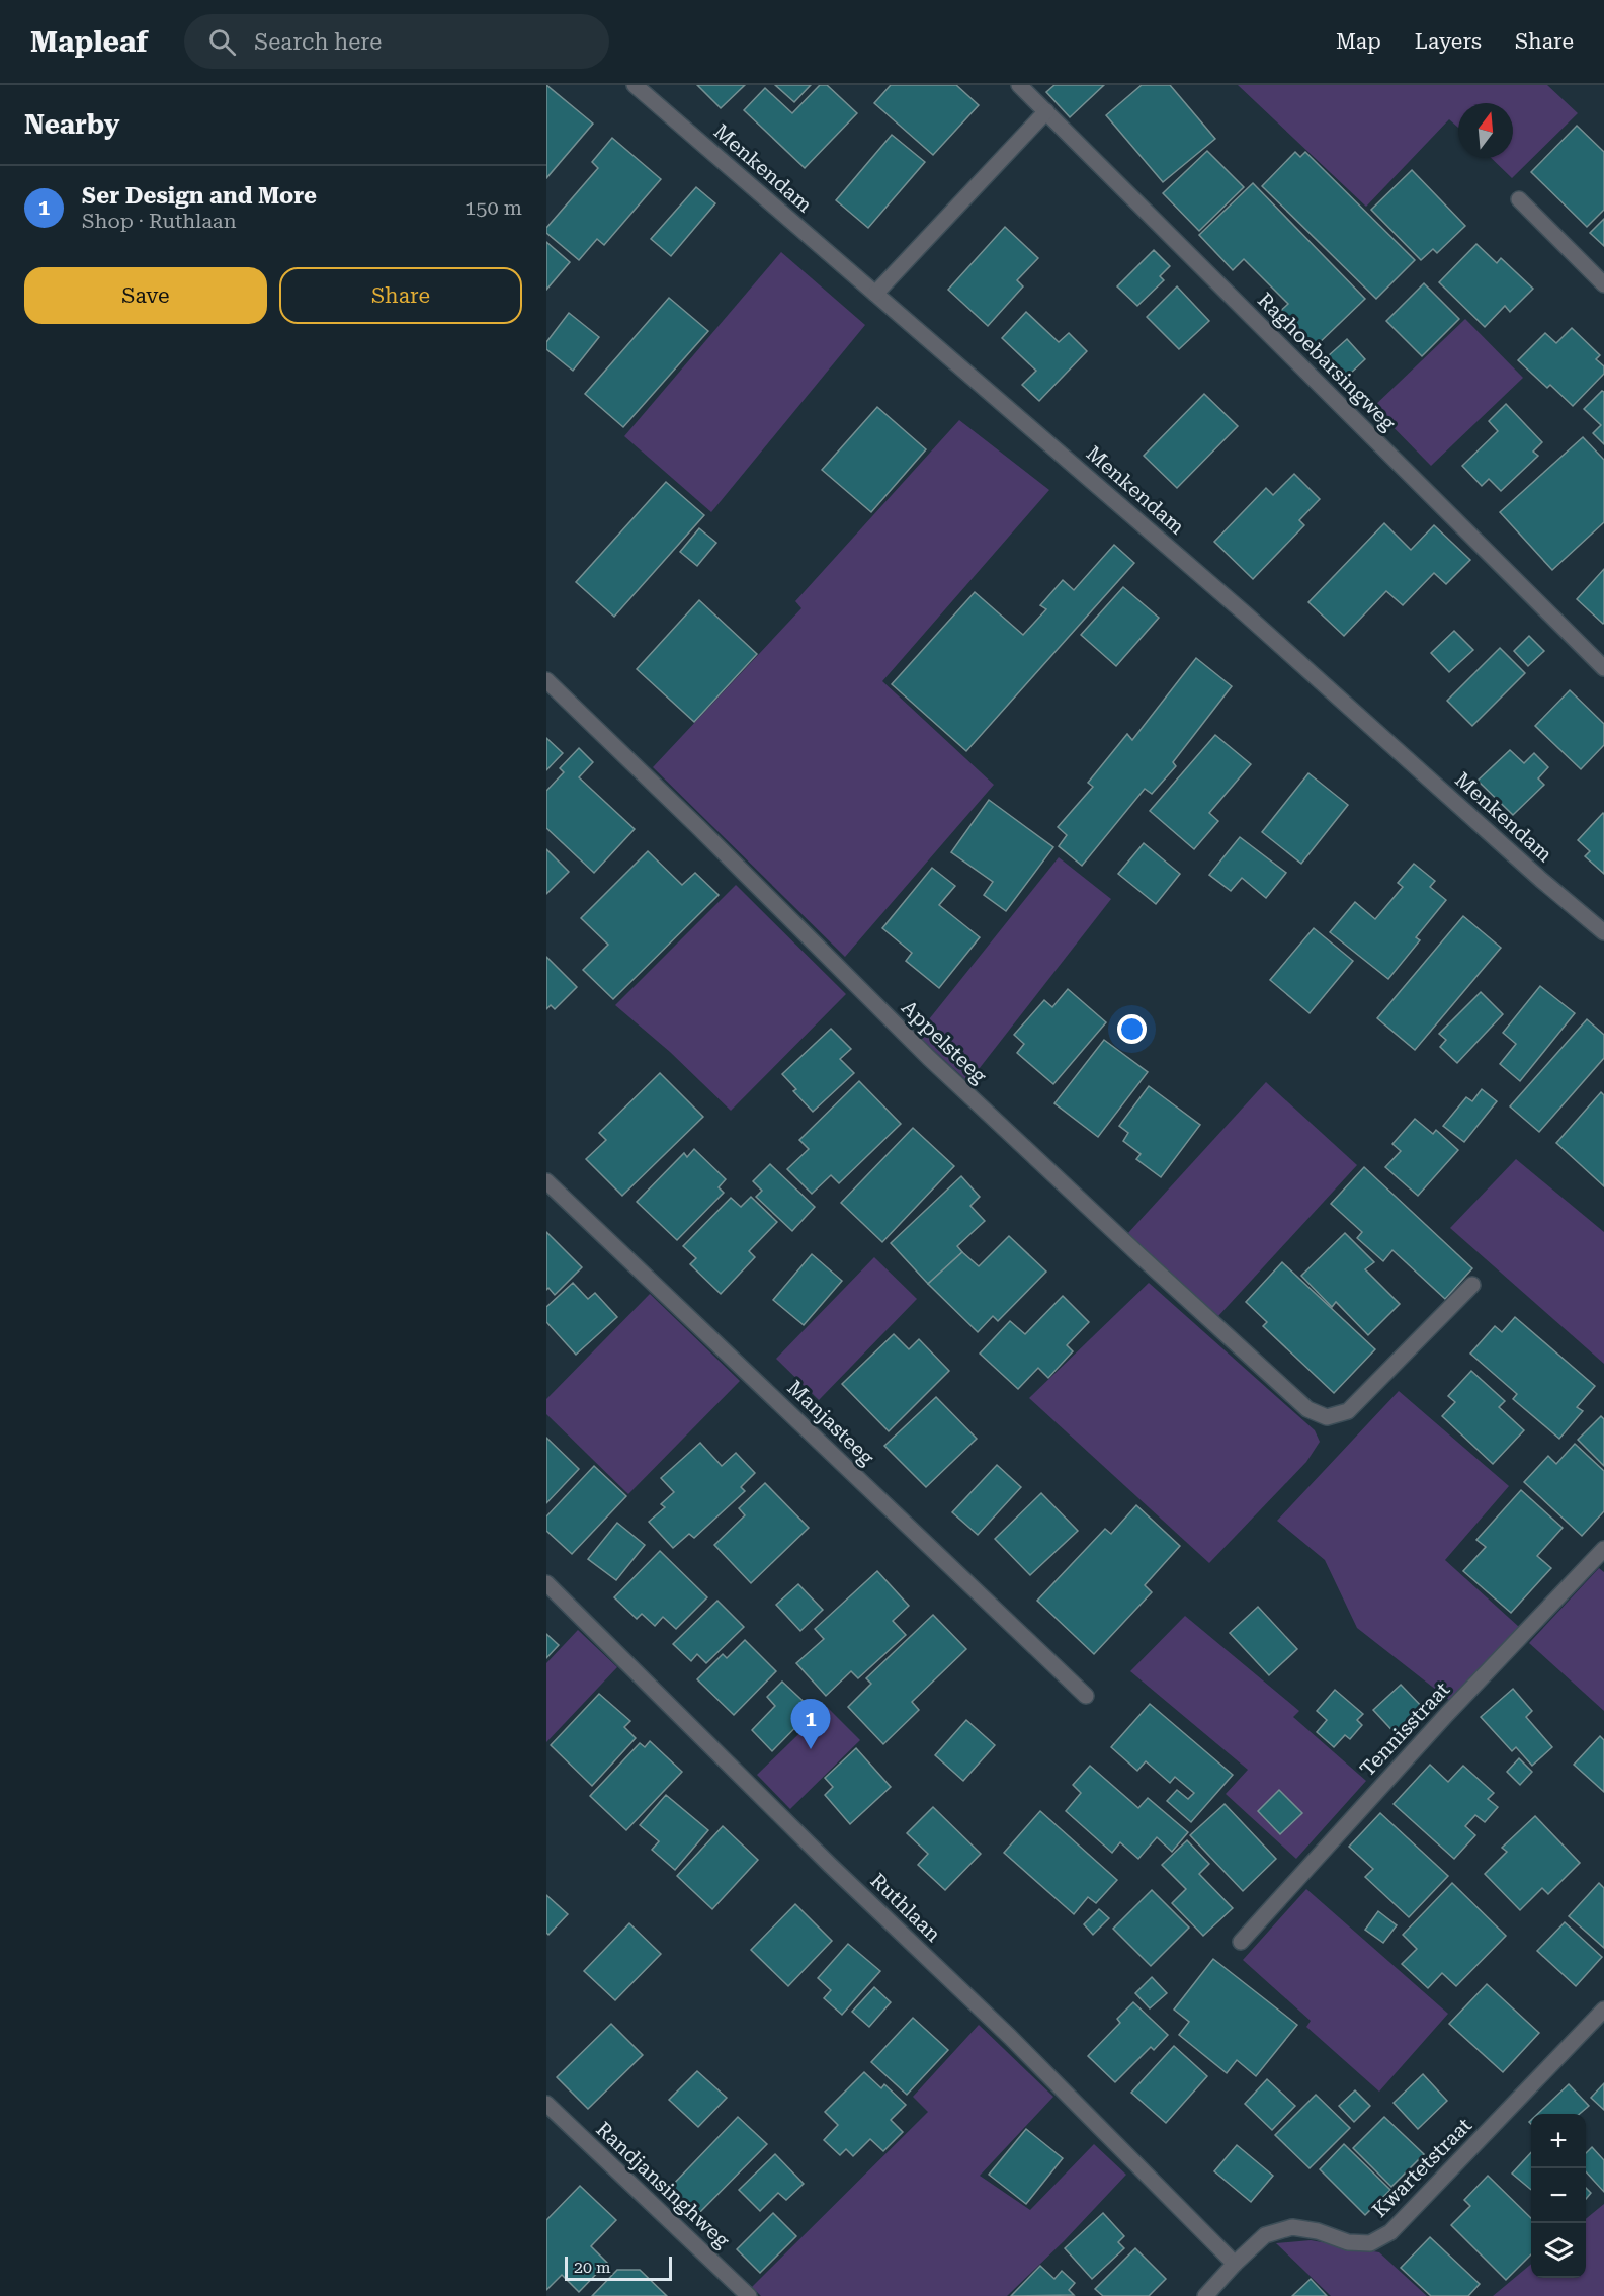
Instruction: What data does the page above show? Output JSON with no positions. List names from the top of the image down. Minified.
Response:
{"streets":{"street":["Menkendam","Raghoebarsingweg","Appelsteeg","Manjasteeg","Tennisstraat","Ruthlaan","Kwartetstraat","Randjansinghweg"]},"crossings":[["Ruthlaan","Kwartetstraat"]],"scale_bar":"20 m","north":"top","page":{"header":"Mapleaf","search":"Search here","nav":["Map","Layers","Share"],"heading":"Nearby","list":[{"mark":"1","name":"Ser Design and More","note":"Shop · Ruthlaan","value":"150 m"}],"buttons":["Save","Share"],"pins":"1","map_buttons":["+","−"],"scale":"20 m"}}
